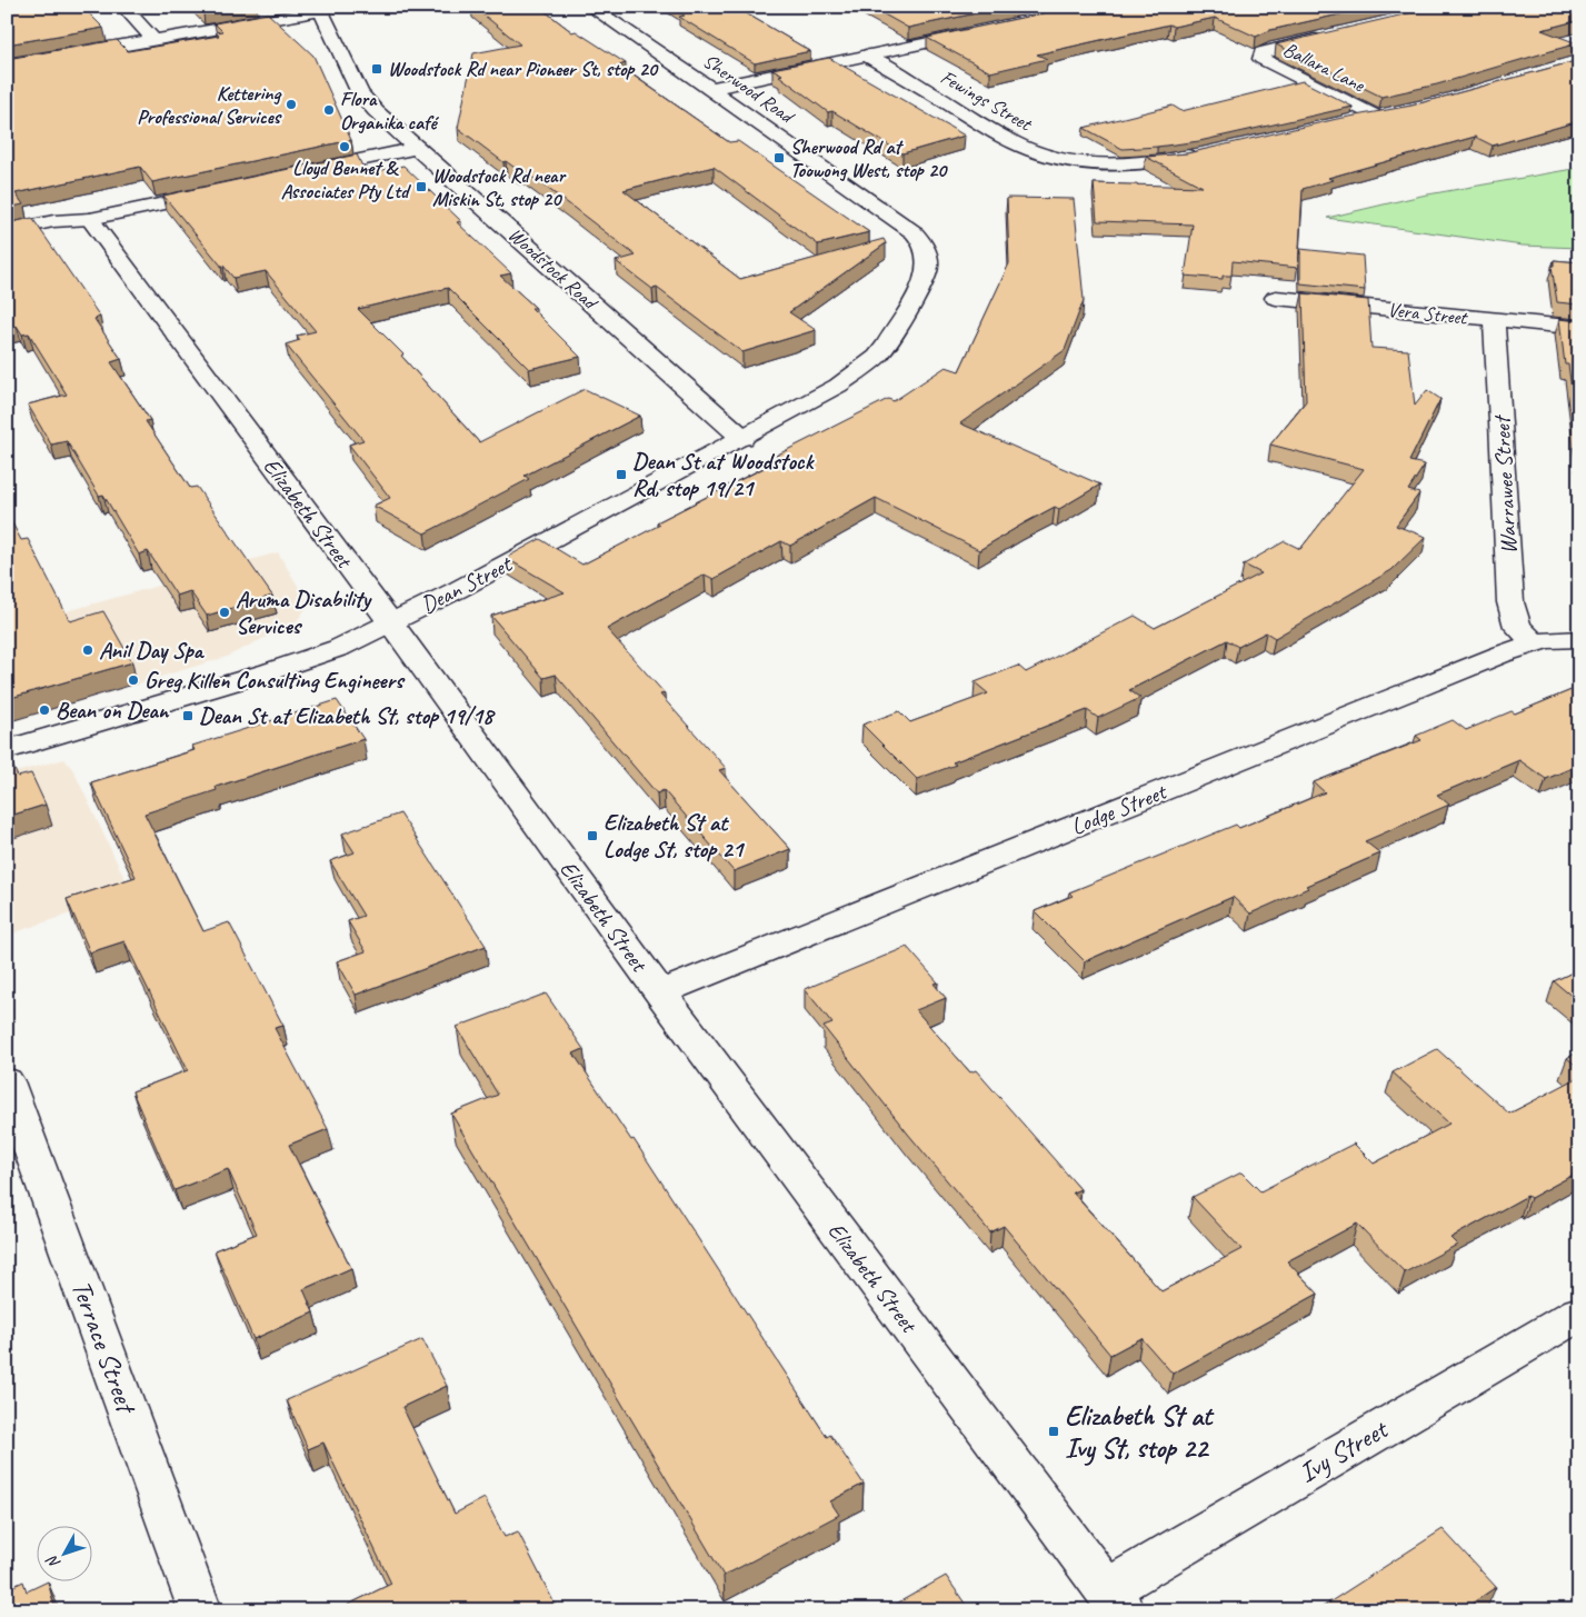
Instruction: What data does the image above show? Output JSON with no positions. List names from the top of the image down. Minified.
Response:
{"streets":{"street":["Ballara Lane","Sherwood Road","Fewings Street","Woodstock Road","Vera Street","Warrawee Street","Elizabeth Street","Dean Street","Lodge Street","Terrace Street","Ivy Street"]},"crossings":[["Sherwood Road","Dean Street"],["Woodstock Road","Dean Street"],["Vera Street","Warrawee Street"],["Warrawee Street","Lodge Street"],["Elizabeth Street","Dean Street"],["Elizabeth Street","Lodge Street"],["Elizabeth Street","Ivy Street"]],"places":{"transit":["Woodstock Rd near Pioneer St, stop 20","Sherwood Rd at Toowong West, stop 20","Woodstock Rd near Miskin St, stop 20","Dean St at Woodstock Rd, stop 19/21","Dean St at Elizabeth St, stop 19/18","Elizabeth St at Lodge St, stop 21","Elizabeth St at Ivy St, stop 22"],"other":["Kettering Professional Services","Flora Organika café","Lloyd Bennet & Associates Pty Ltd","Aruma Disability Services","Anil Day Spa","Greg Killen Consulting Engineers","Bean on Dean"]},"north":"bottom left"}
